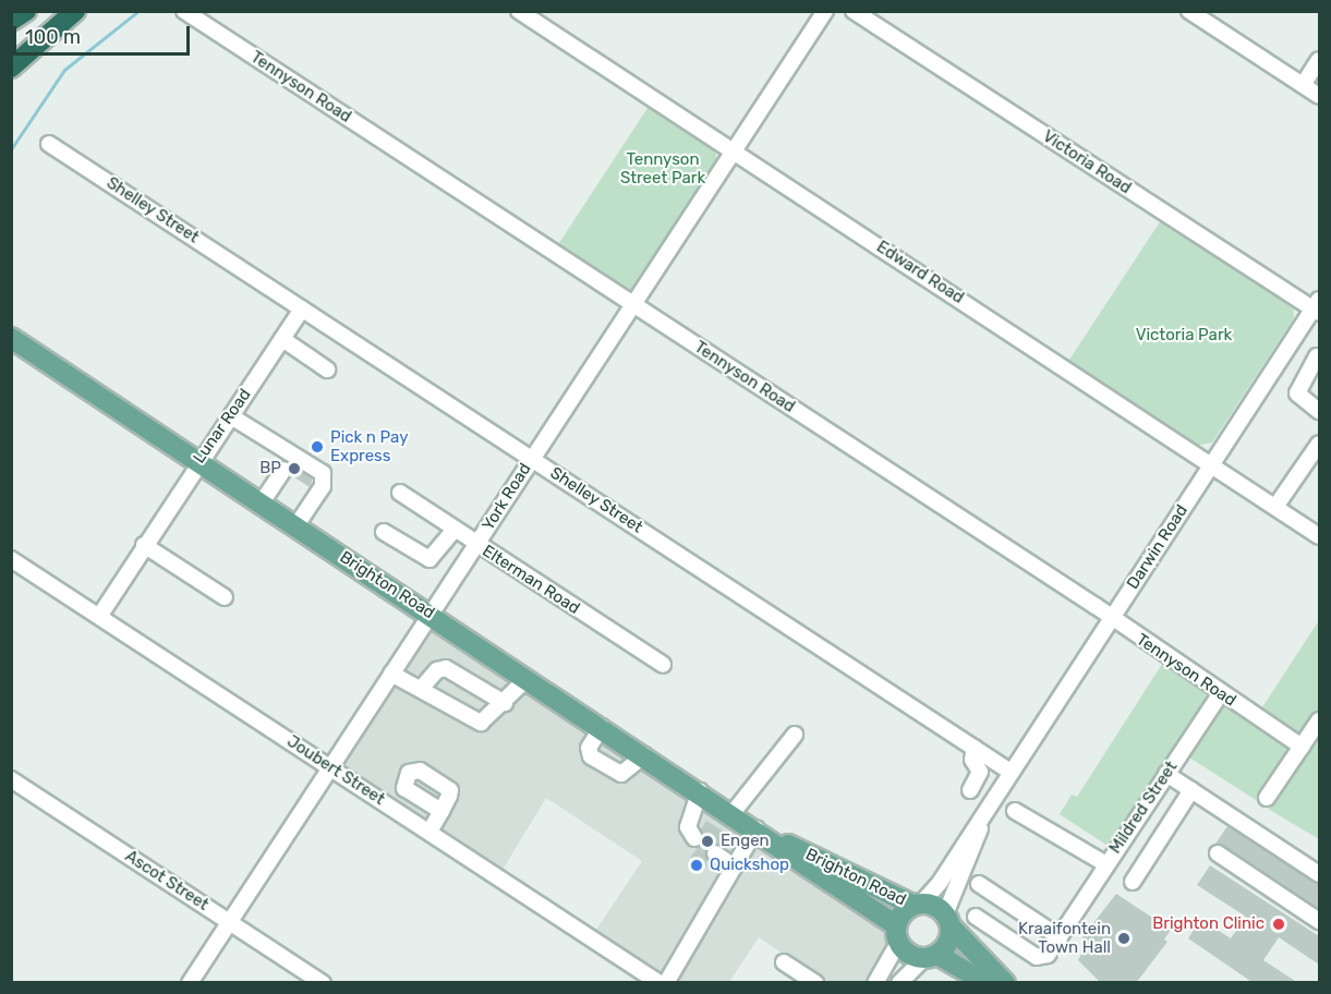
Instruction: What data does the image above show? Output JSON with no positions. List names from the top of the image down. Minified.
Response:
{"streets":{"main road":["Brighton Road"],"street":["Tennyson Road","Victoria Road","Shelley Street","Edward Road","Lunar Road","York Road","Darwin Road","Elterman Road","Joubert Street","Mildred Street","Ascot Street"]},"crossings":[["Tennyson Road","York Road"],["Tennyson Road","Darwin Road"],["Tennyson Road","Mildred Street"],["Victoria Road","Darwin Road"],["Shelley Street","Lunar Road"],["Shelley Street","York Road"],["Shelley Street","Darwin Road"],["Edward Road","York Road"],["Edward Road","Darwin Road"],["Lunar Road","Brighton Road"],["Lunar Road","Joubert Street"],["York Road","Elterman Road"],["York Road","Brighton Road"],["York Road","Joubert Street"],["York Road","Ascot Street"],["Darwin Road","Brighton Road"]],"parks":["Tennyson Street Park","Victoria Park"],"places":["Pick n Pay Express","BP","Engen","Quickshop","Brighton Clinic","Kraaifontein Town Hall"],"scale_bar":"100 m"}
